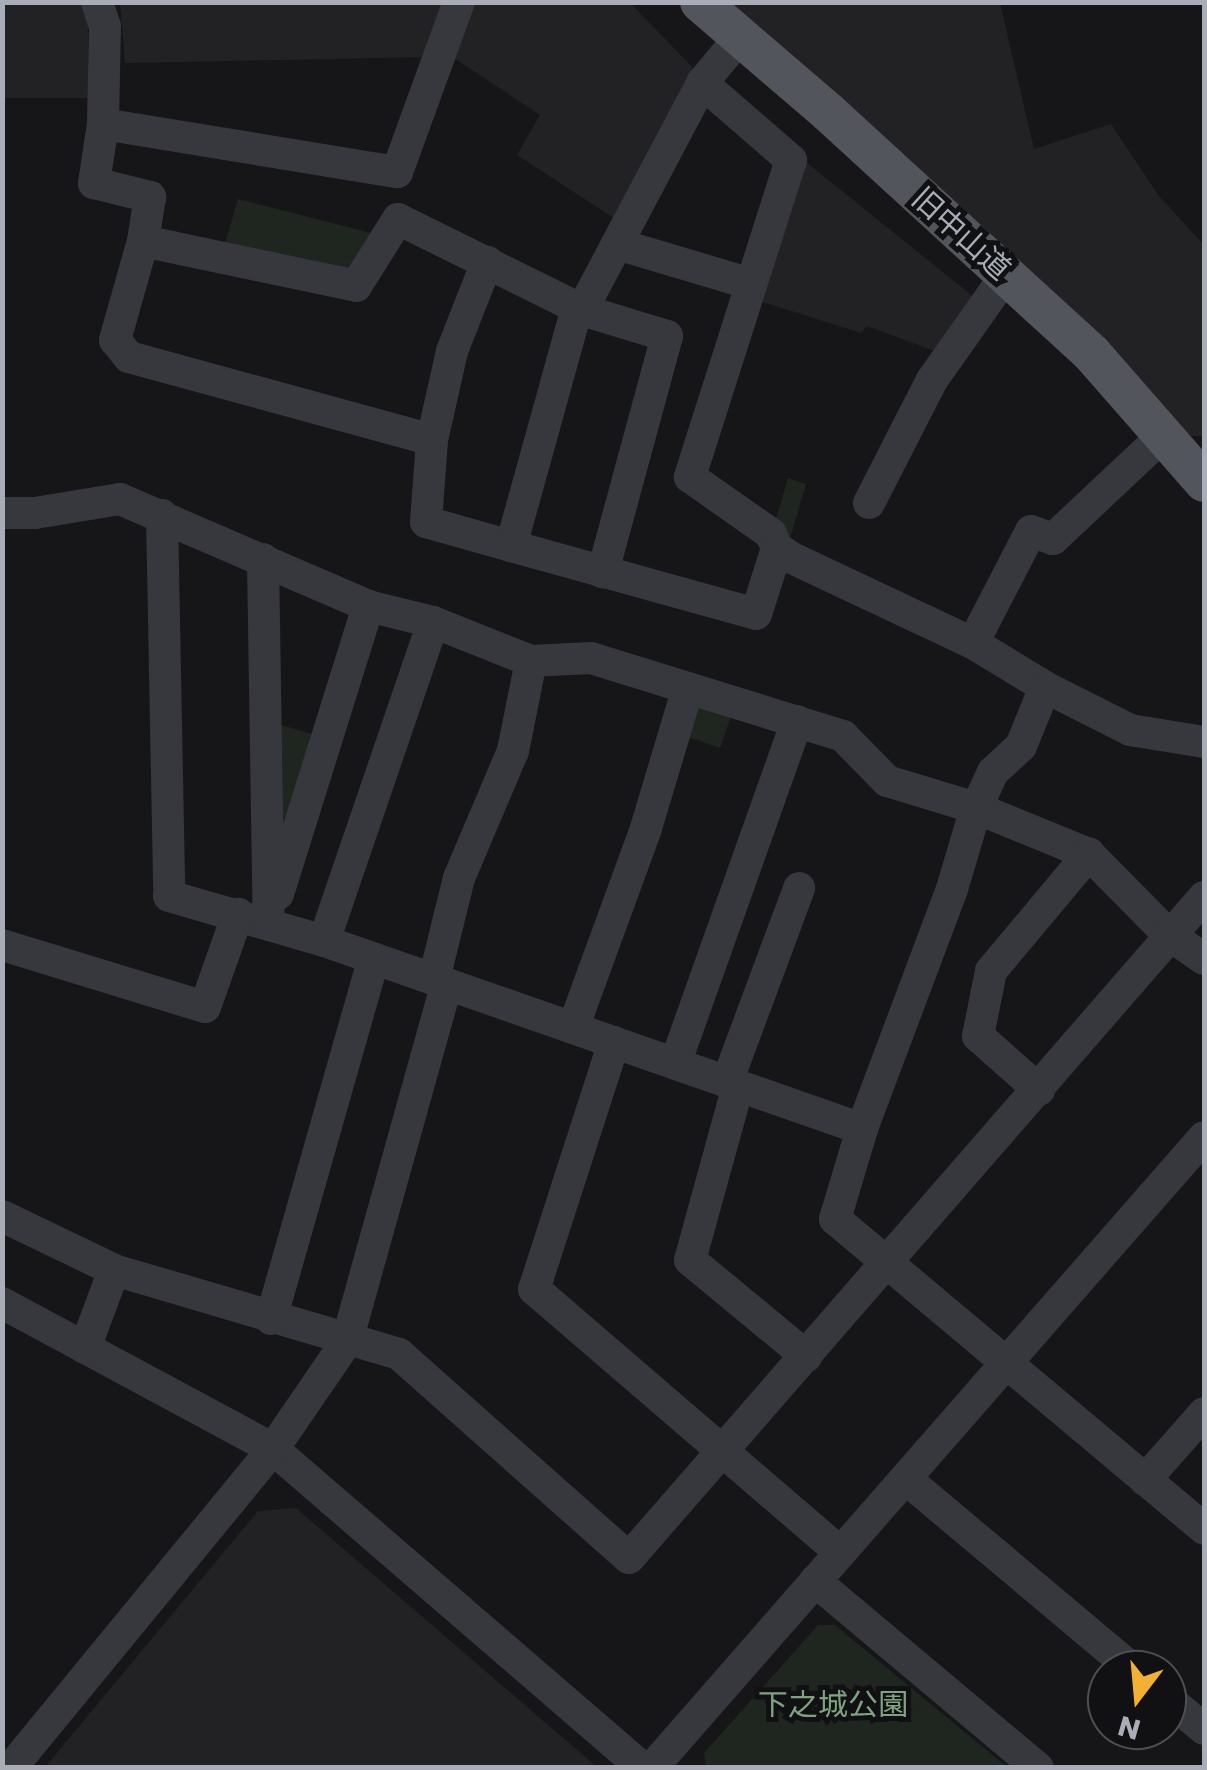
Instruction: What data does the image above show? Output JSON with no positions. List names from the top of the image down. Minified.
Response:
{"streets":{"main road":["旧中山道"]},"parks":["下之城公園"],"north":"bottom"}
